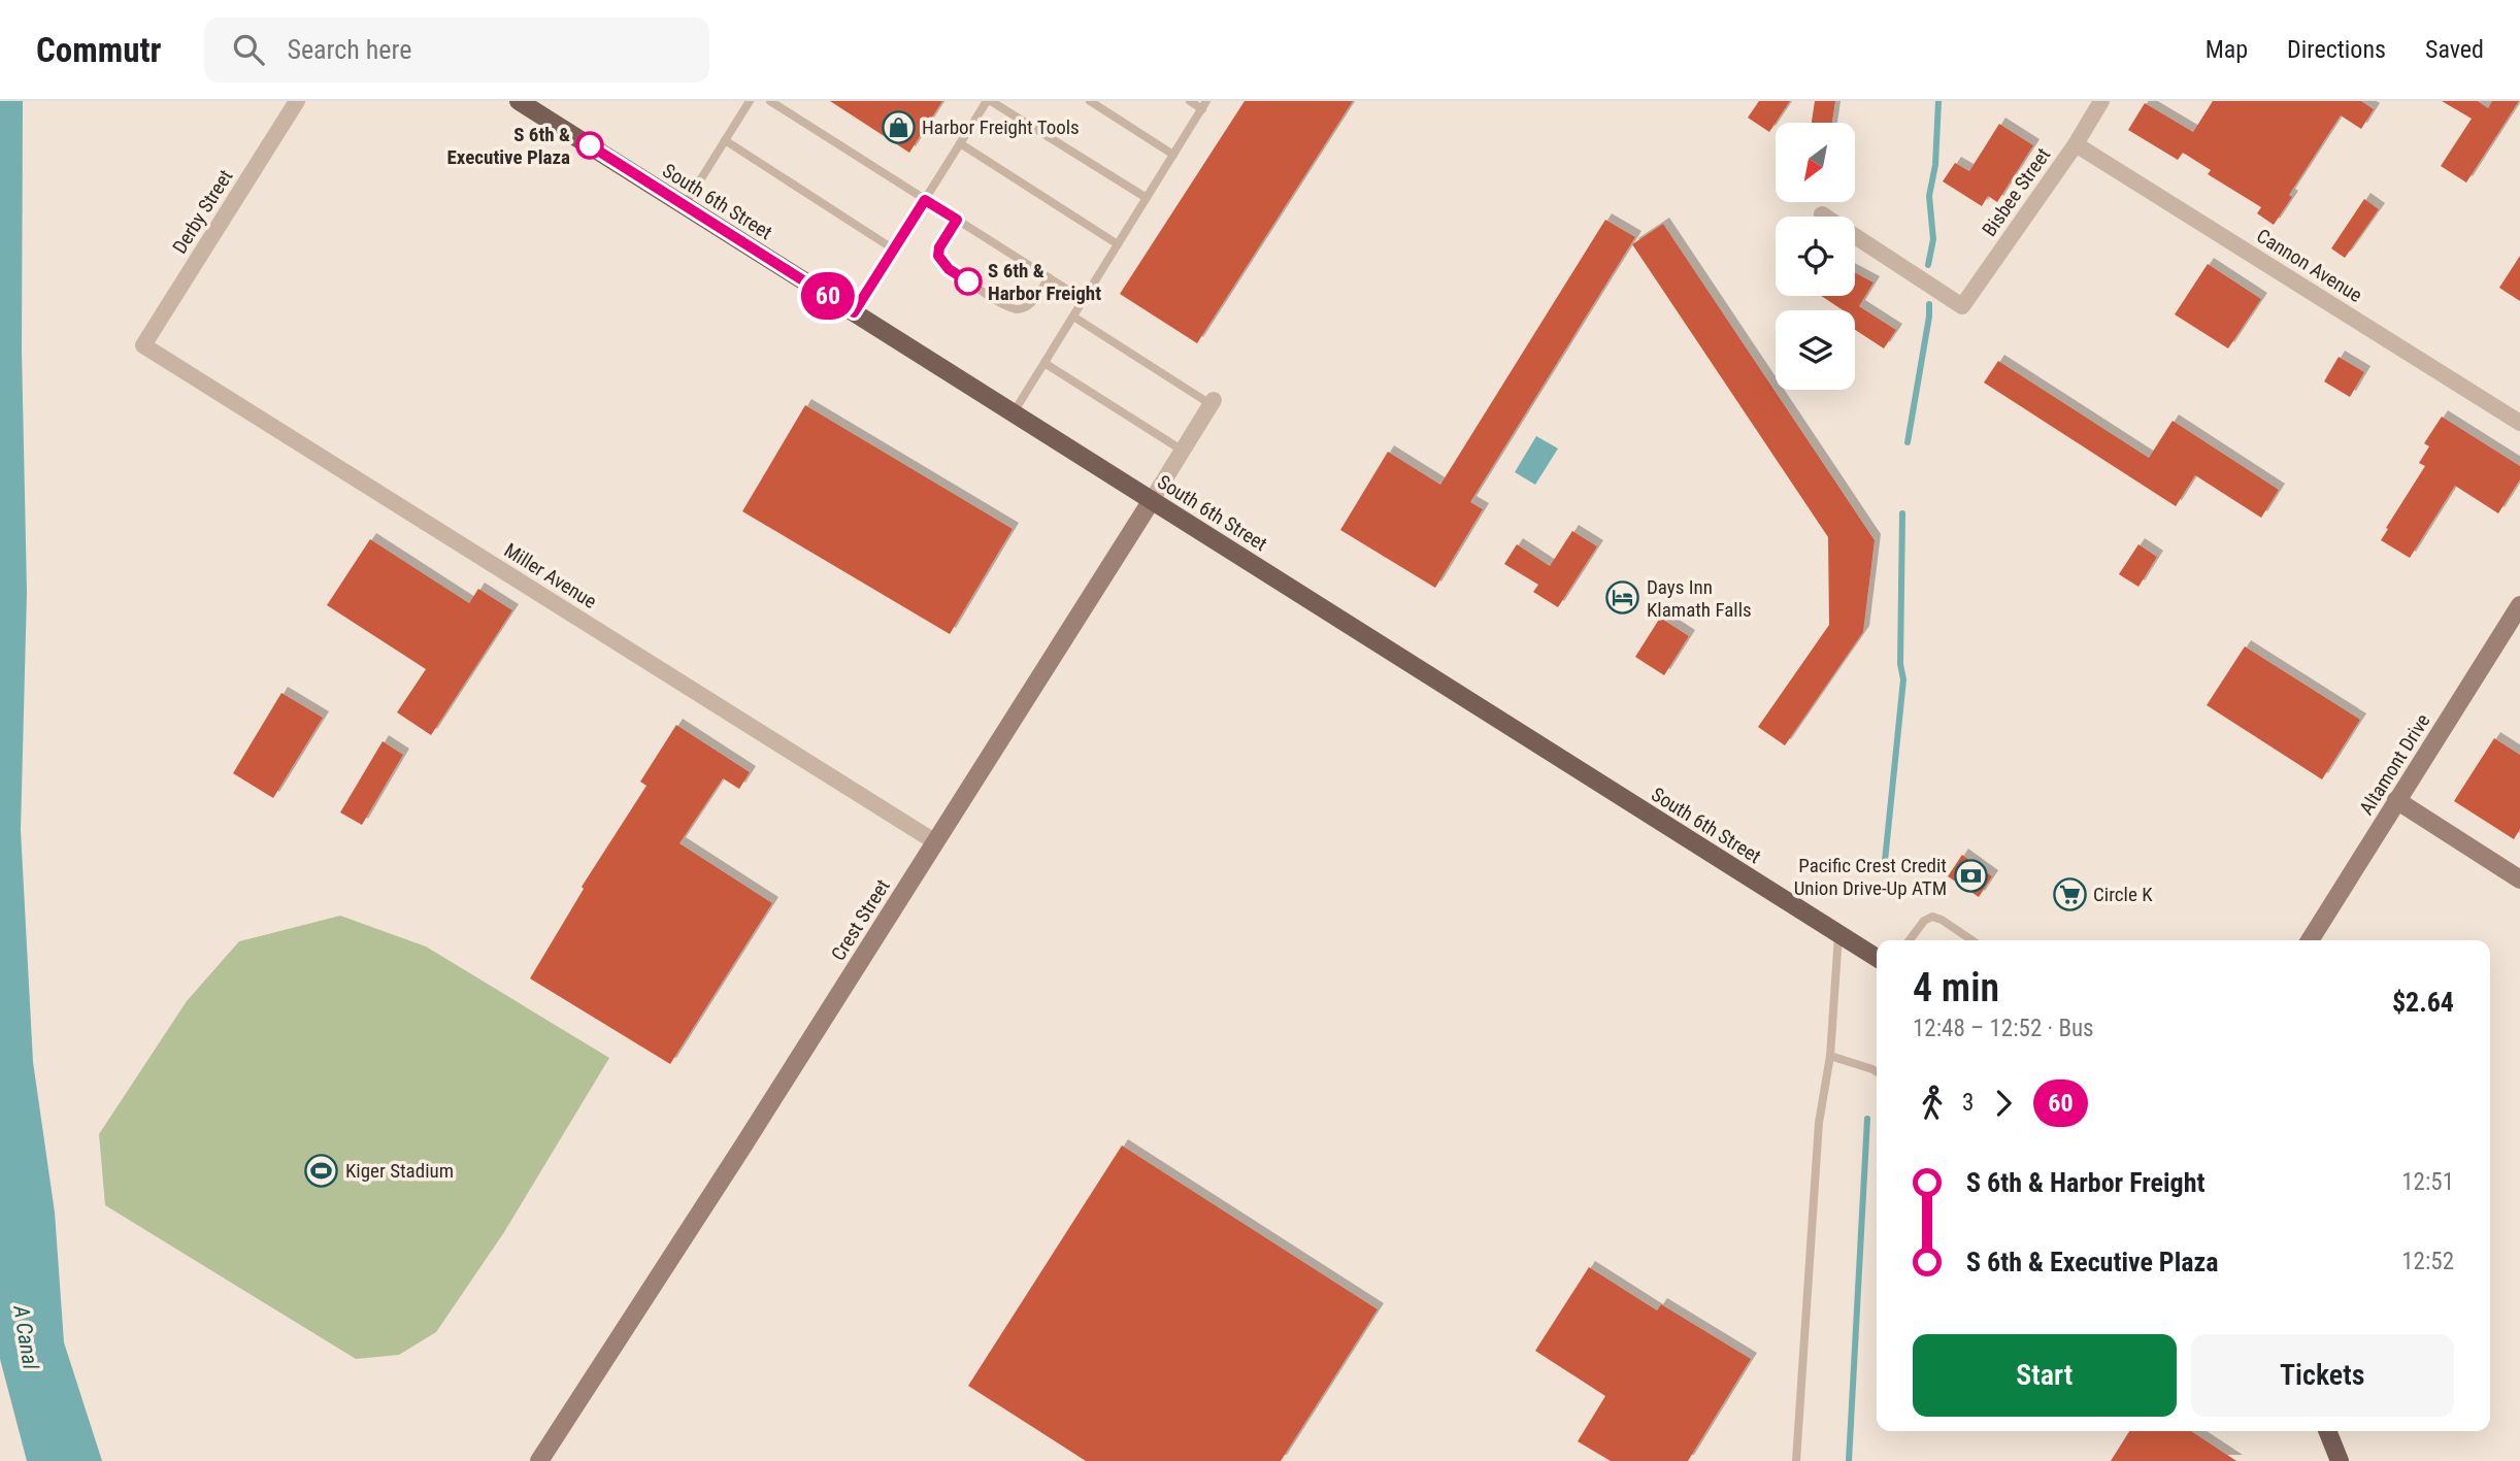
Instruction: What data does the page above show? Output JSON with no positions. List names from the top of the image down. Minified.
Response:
{"streets":{"main road":["South 6th Street"],"street":["Bisbee Street","Derby Street","Cannon Avenue","Miller Avenue","Altamont Drive","Crest Street"]},"crossings":[["Bisbee Street","Cannon Avenue"],["South 6th Street","Crest Street"],["Derby Street","Miller Avenue"],["Miller Avenue","Crest Street"]],"water":["A Canal"],"places":{"shop":["Harbor Freight Tools"],"other":["S 6th & Executive Plaza","S 6th & Harbor Freight"],"hotel":["Days Inn Klamath Falls"],"bank":["Pacific Crest Credit Union Drive-Up ATM"],"supermarket":["Circle K"],"sports":["Kiger Stadium"]},"lines":["bus line 60"],"north":"bottom left","page":{"header":"Commutr","search":"Search here","nav":["Map","Directions","Saved"],"on_map":"60","heading":["4 min","12:48 – 12:52 · Bus","$2.64"],"legs":["3","60"],"list":[{"name":"S 6th & Harbor Freight","value":"12:51"},{"name":"S 6th & Executive Plaza","value":"12:52"}],"buttons":["Start","Tickets"]}}
